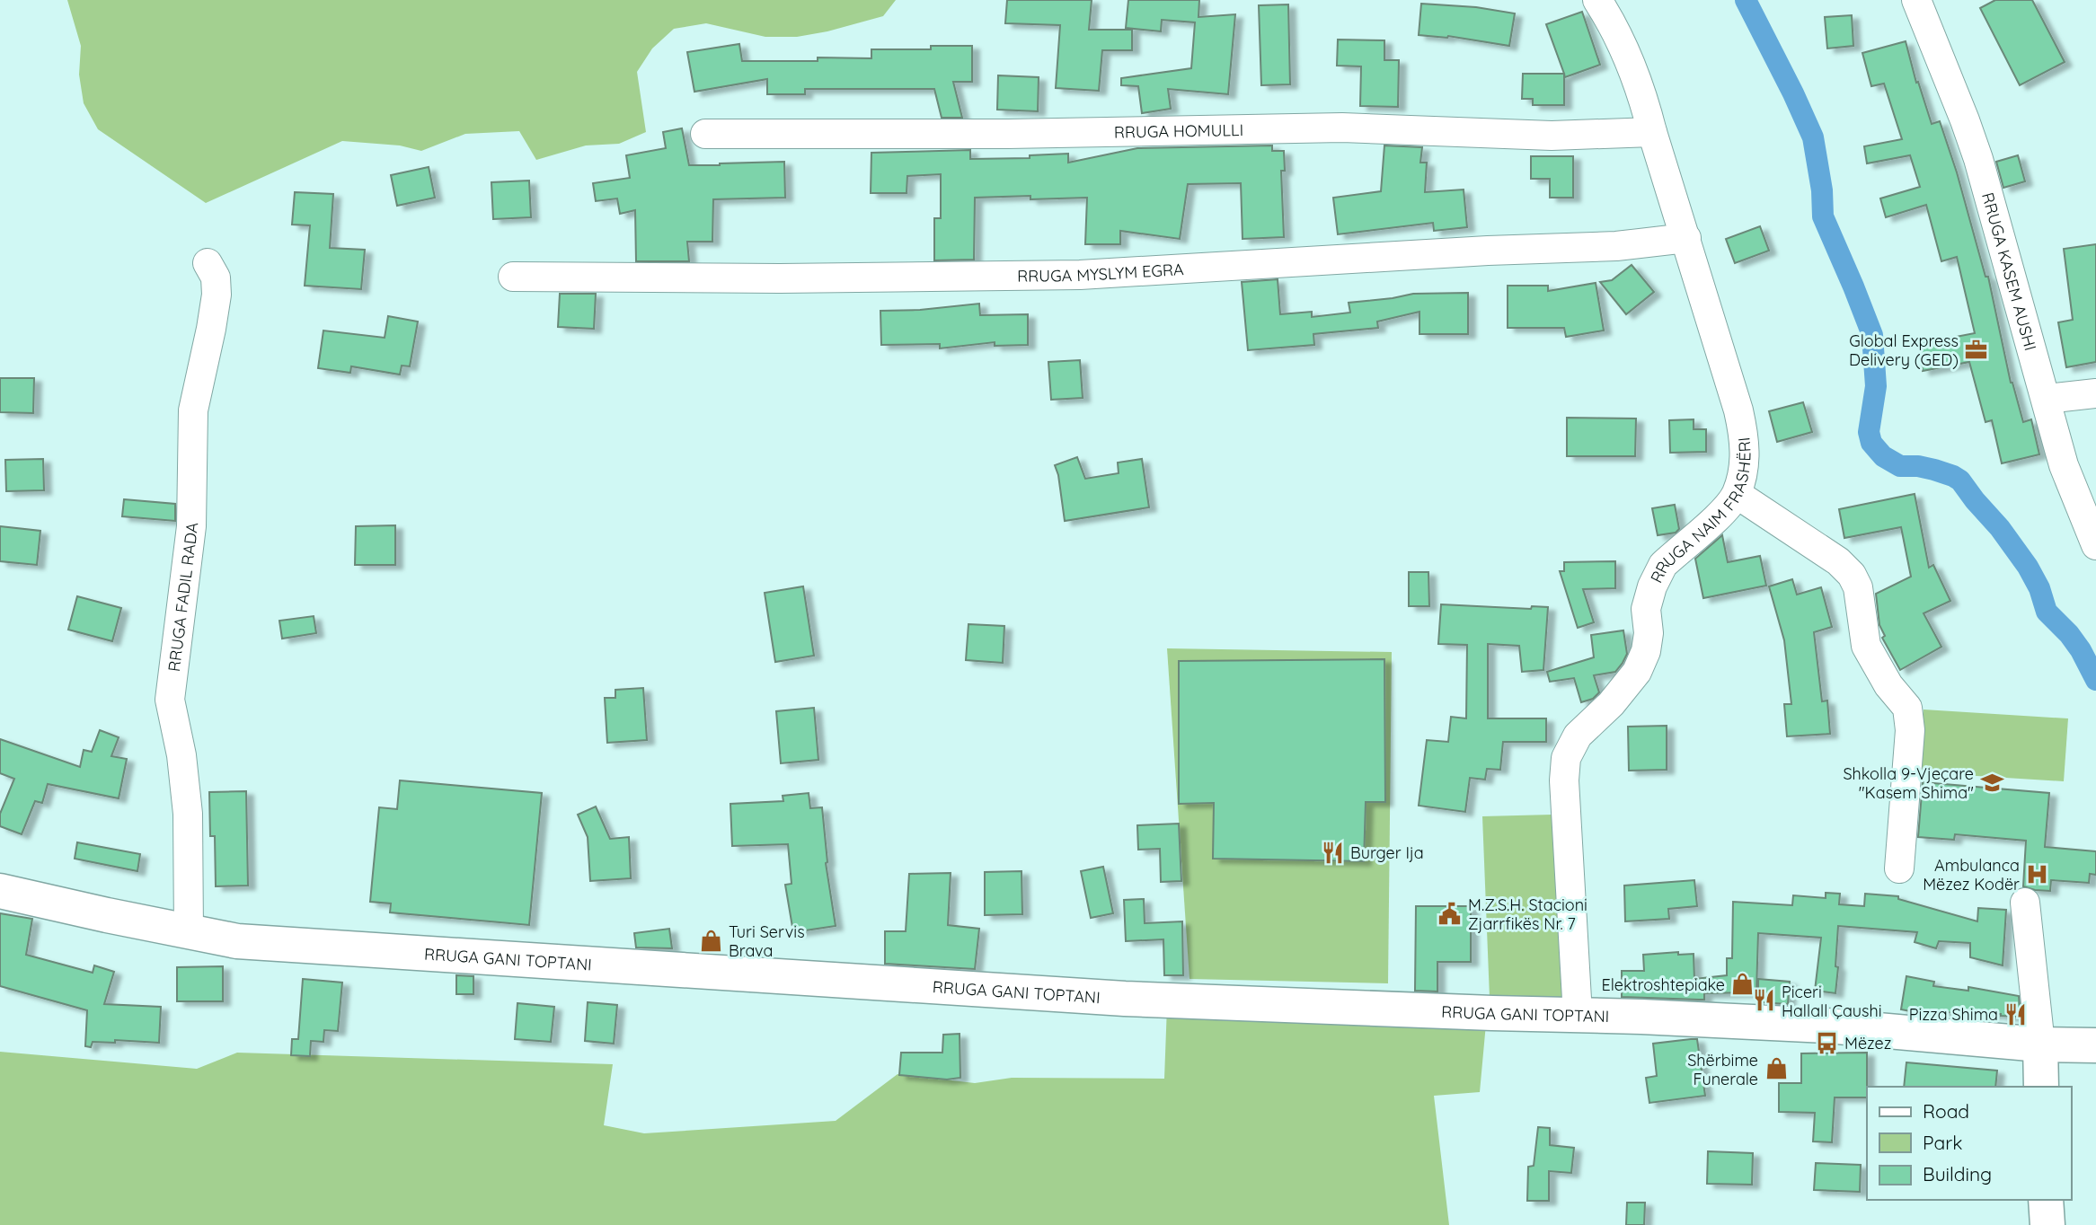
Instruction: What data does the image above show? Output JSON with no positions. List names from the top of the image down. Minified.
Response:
{"streets":{"main road":["RRUGA GANI TOPTANI"],"street":["RRUGA HOMULLI","RRUGA KASEM AUSHI","RRUGA MYSLYM EGRA","RRUGA NAIM FRASHËRI","RRUGA FADIL RADA"]},"crossings":[["RRUGA HOMULLI","RRUGA NAIM FRASHËRI"],["RRUGA MYSLYM EGRA","RRUGA NAIM FRASHËRI"],["RRUGA NAIM FRASHËRI","RRUGA GANI TOPTANI"],["RRUGA FADIL RADA","RRUGA GANI TOPTANI"]],"places":{"office":["Global Express Delivery (GED)"],"school or university":["Shkolla 9-Vjeçare \"Kasem Shima\""],"restaurant":["Burger Ija","Piceri Hallall Çaushi","Pizza Shima"],"hospital":["Ambulanca Mëzez Kodër"],"public building":["M.Z.S.H. Stacioni Zjarrfikës Nr. 7"],"shop":["Turi Servis Brava","Elektroshtepiake","Shërbime Funerale"],"bus stop":["Mëzez"]},"legend":["Road","Park","Building"]}
